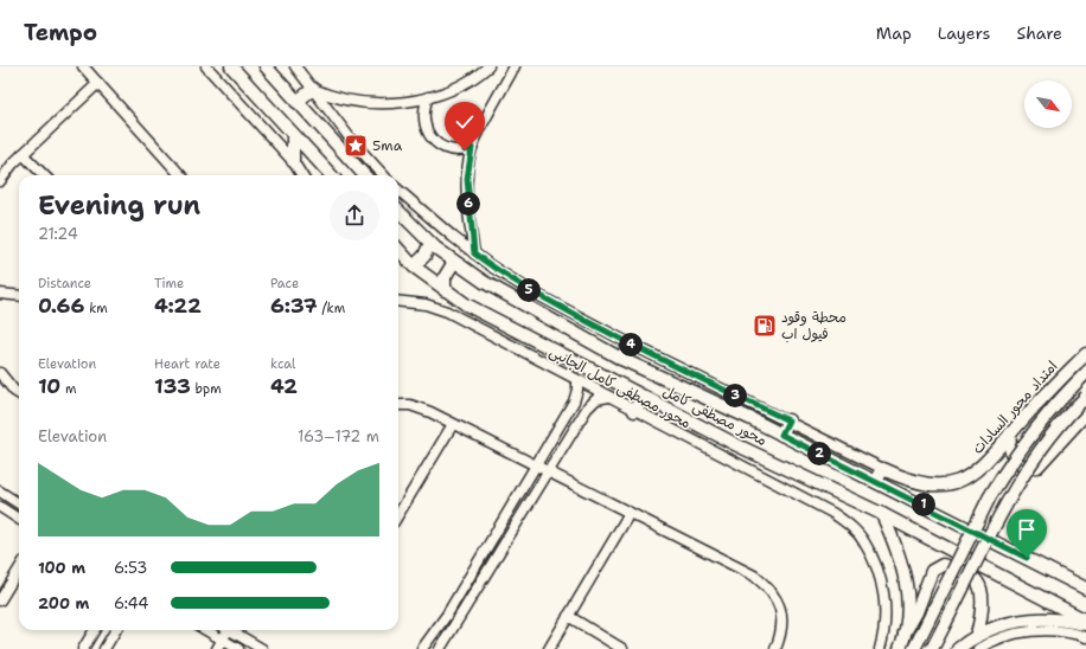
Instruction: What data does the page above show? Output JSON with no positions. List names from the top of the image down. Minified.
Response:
{"streets":{"main road":["امتداد محور السادات","محور مصطفى كامل"],"street":["محور مصطفى كامل الجانبى"]},"places":{"place":["5ma"],"fuel station":["محطة وقود فيول اب"]},"north":"bottom right","page":{"header":"Tempo","nav":["Map","Layers","Share"],"heading":["Evening run","21:24"],"pins":["6","5","4","3","2","1"],"stats":[["Distance","0.66 km"],["Time","4:22"],["Pace","6:37 /km"],["Elevation","10 m"],["Heart rate","133 bpm"],["kcal","42"]],"chart":["Elevation","163–172 m"],"list":[{"name":"100 m","note":"6:53"},{"name":"200 m","note":"6:44"}]}}
